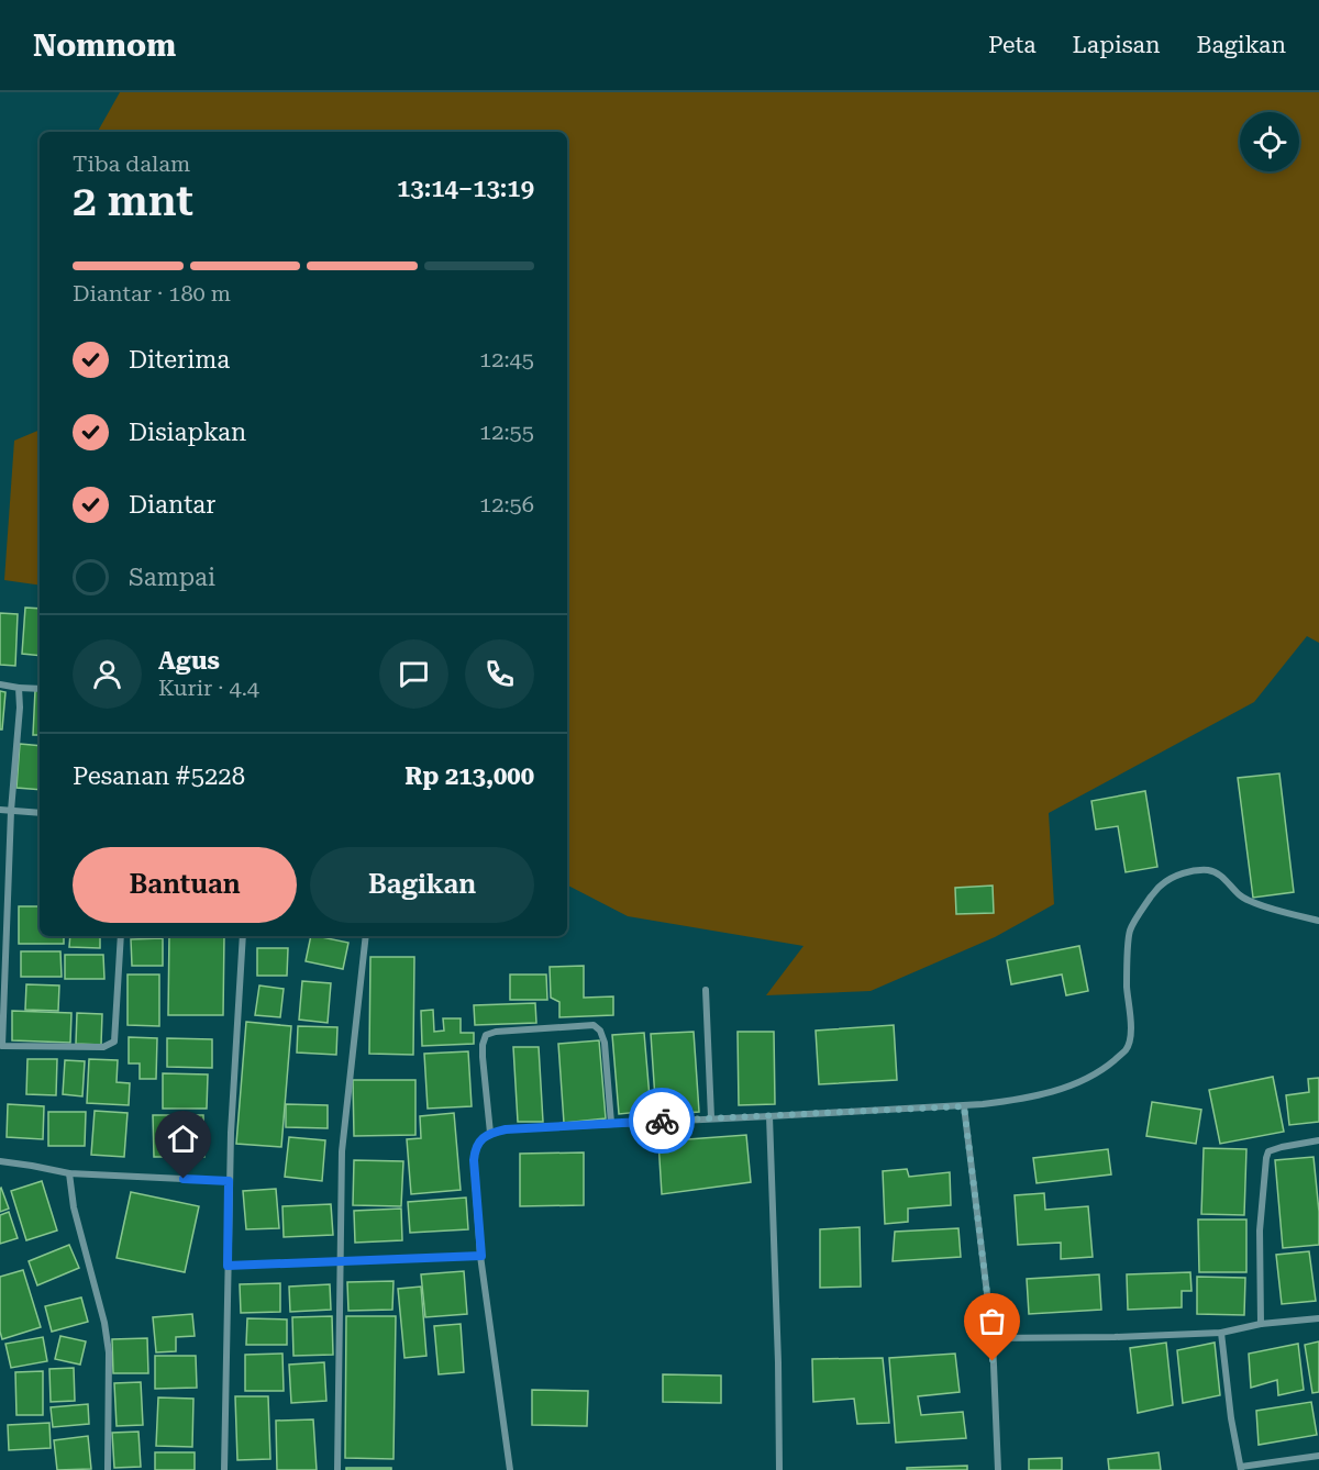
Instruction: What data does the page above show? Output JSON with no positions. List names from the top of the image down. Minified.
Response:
{"page":{"header":"Nomnom","nav":["Peta","Lapisan","Bagikan"],"heading":["2 mnt","Tiba dalam","13:14–13:19"],"panel":["Agus","Kurir · 4.4","Pesanan #5228","Rp 213,000"],"bar":"Diantar · 180 m","list":[["Diterima","12:45"],["Disiapkan","12:55"],["Diantar","12:56"],"Sampai"],"buttons":["Bantuan","Bagikan"]}}
